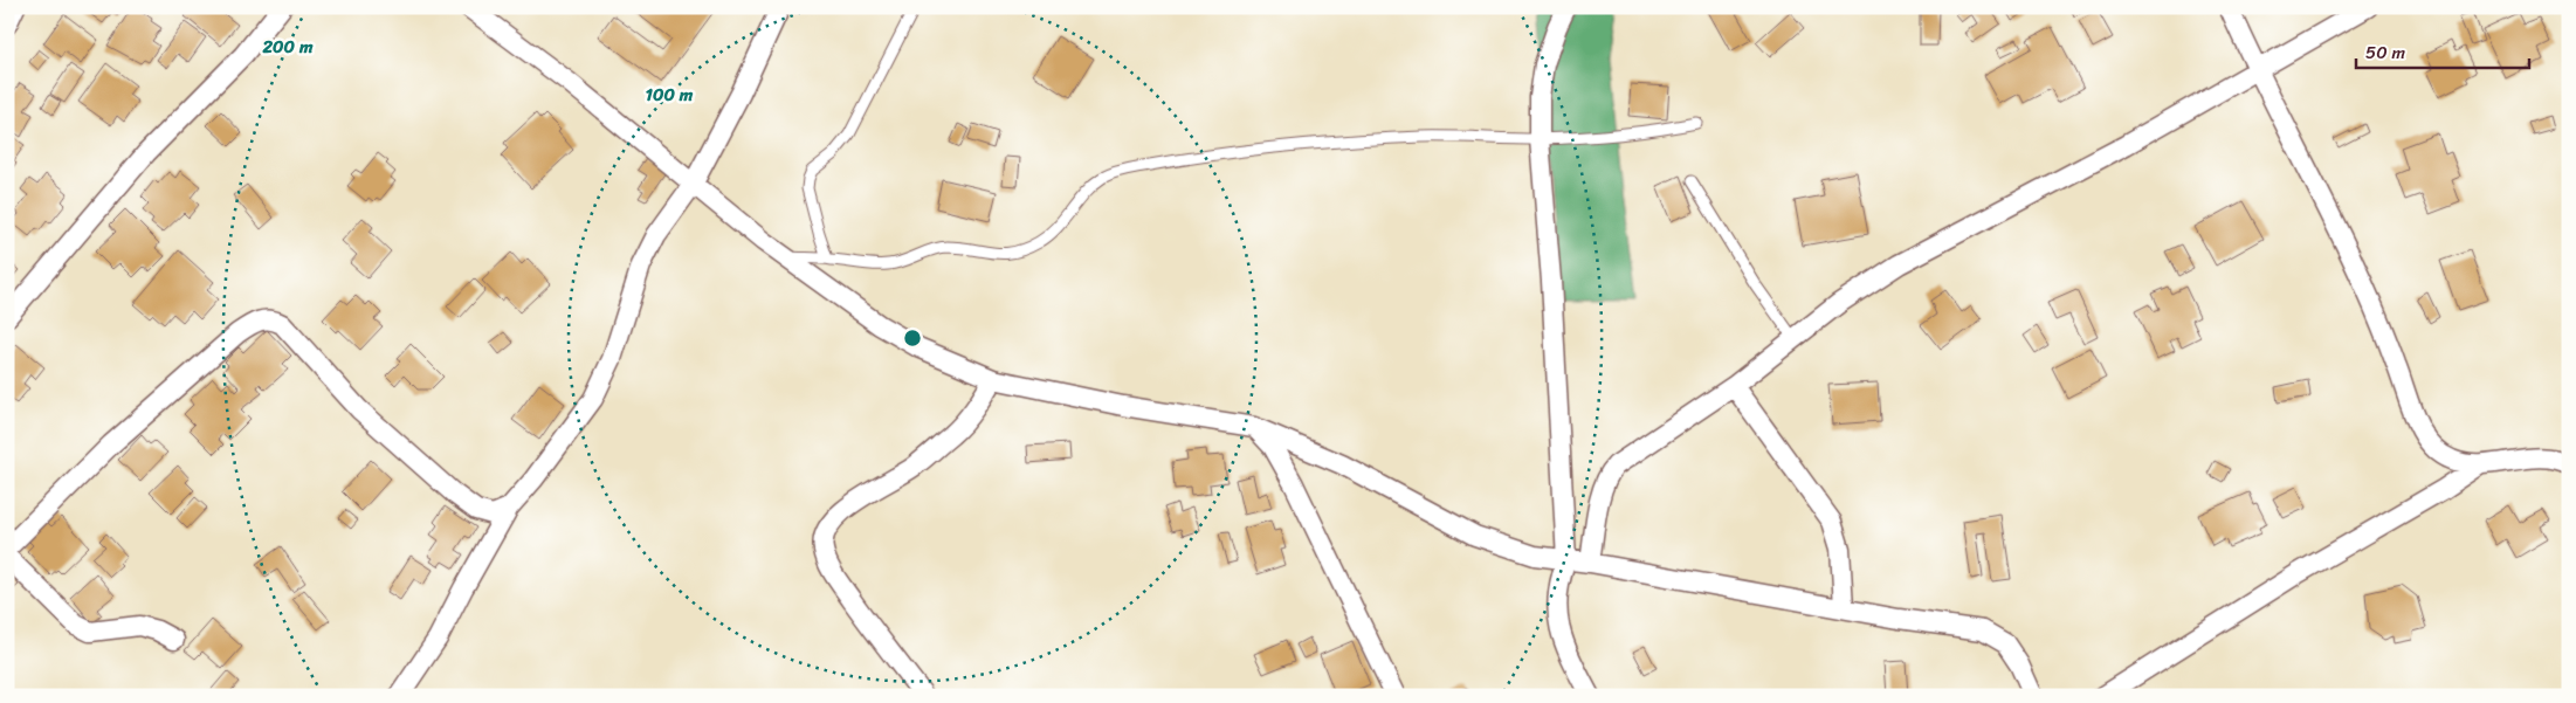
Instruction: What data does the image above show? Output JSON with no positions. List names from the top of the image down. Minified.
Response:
{"scale_bar":"50 m","rings":["200 m","100 m"]}
